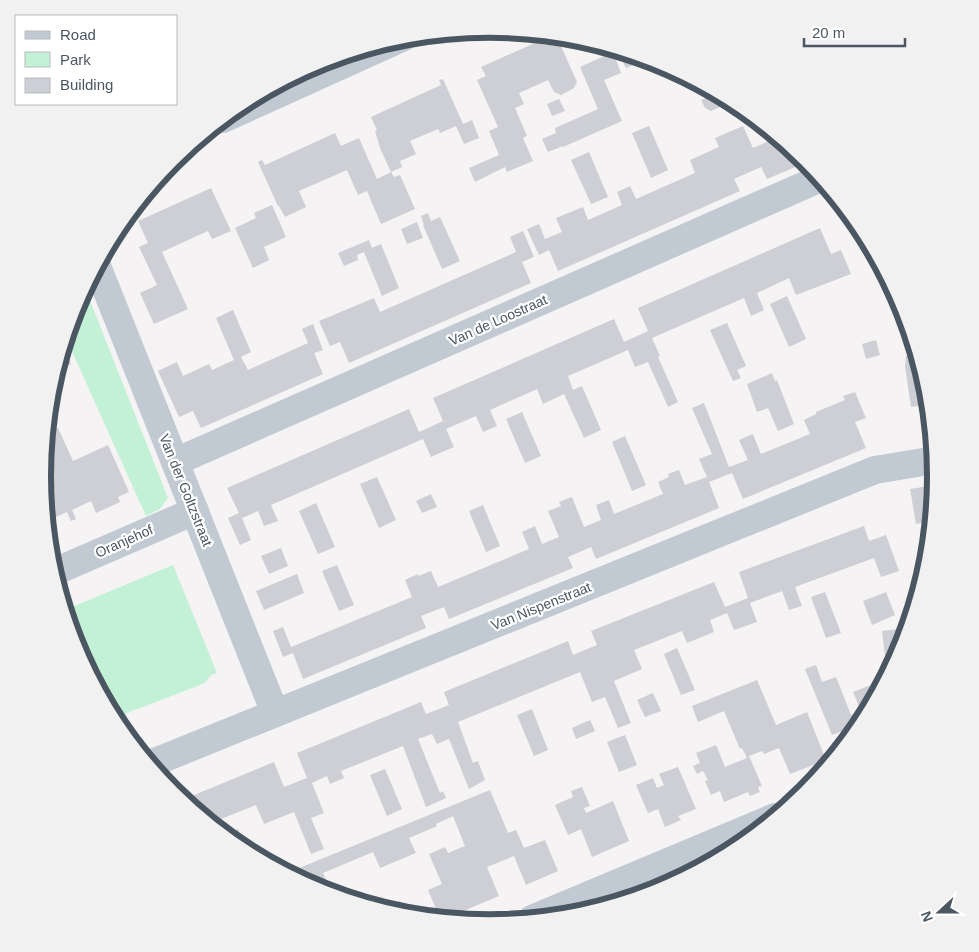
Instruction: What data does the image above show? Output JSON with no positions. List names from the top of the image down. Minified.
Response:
{"streets":{"street":["Van de Loostraat","Van der Goltzstraat","Oranjehof","Van Nispenstraat"]},"crossings":[["Van de Loostraat","Van der Goltzstraat"],["Van der Goltzstraat","Oranjehof"],["Van der Goltzstraat","Van Nispenstraat"]],"legend":["Road","Park","Building"],"scale_bar":"20 m","north":"left"}
